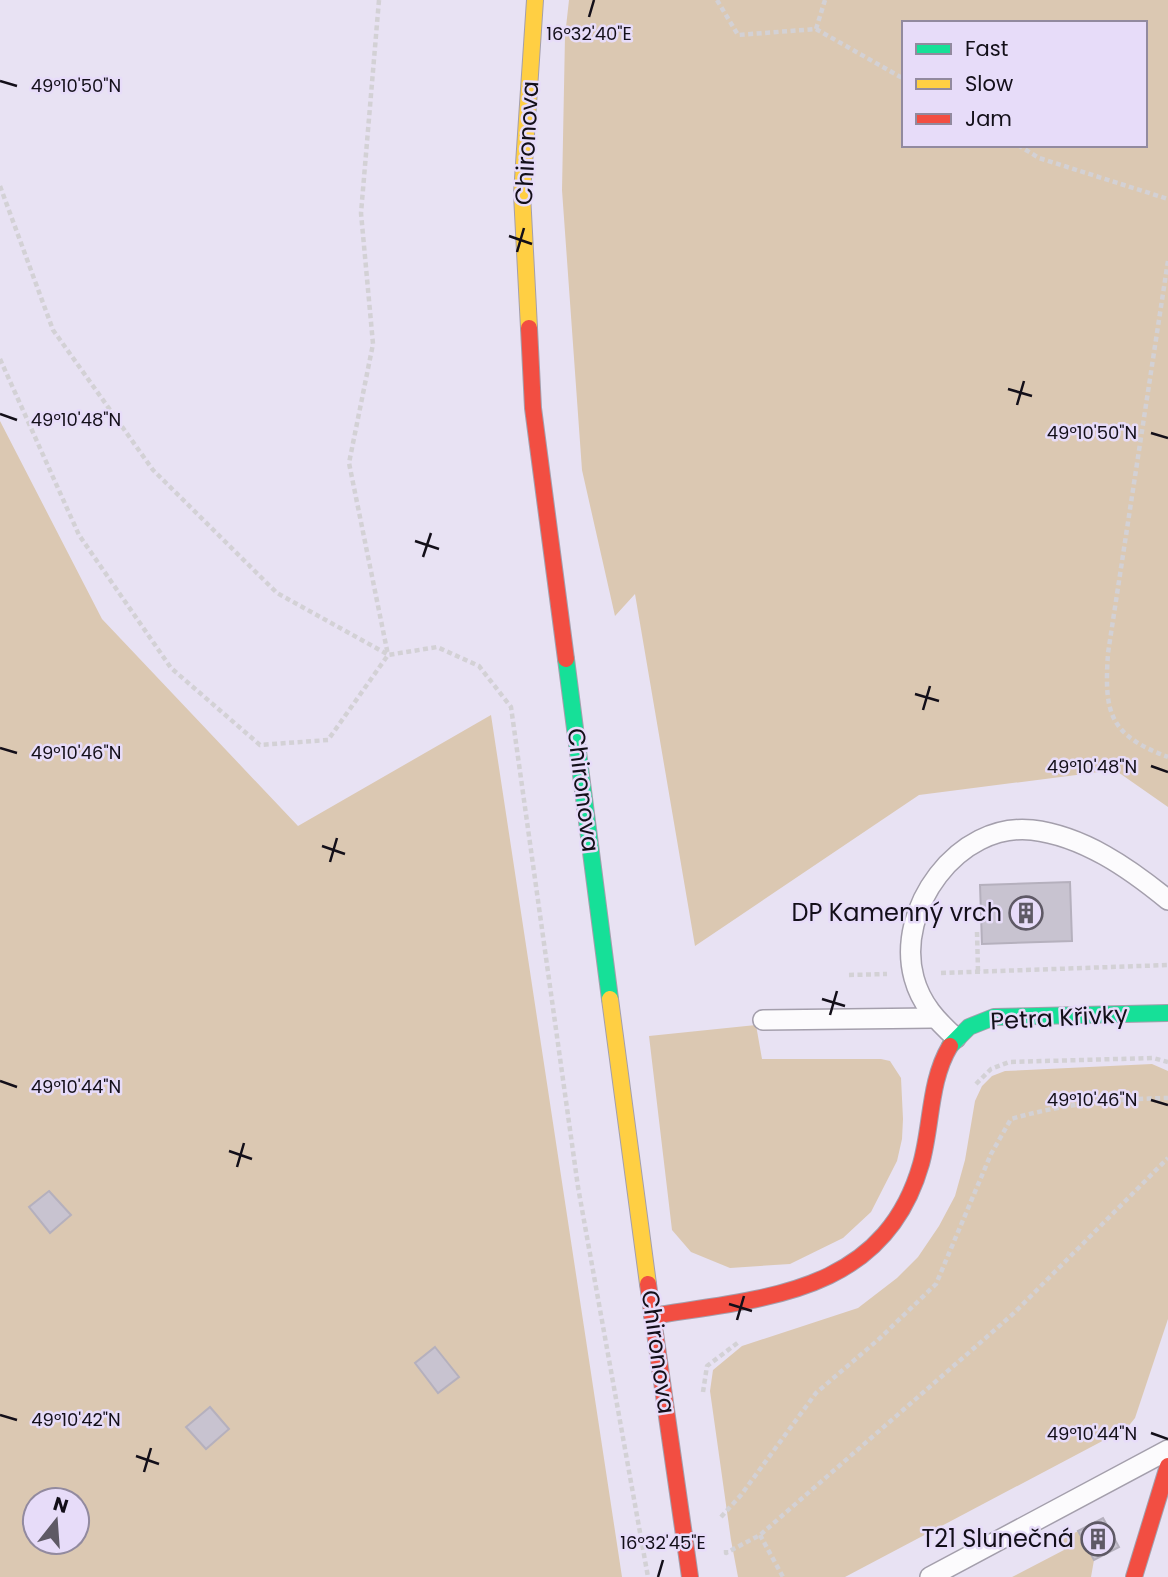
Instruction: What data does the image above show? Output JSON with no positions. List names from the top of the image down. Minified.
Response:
{"streets":{"street":["Chironova","Petra Křivky"]},"places":{"building":["DP Kamenný vrch","T21 Slunečná"]},"legend":["Fast","Slow","Jam"],"north":"top","coordinates":["16°32'40\"E","49°10'50\"N","49°10'48\"N","49°10'46\"N","49°10'44\"N","49°10'42\"N","16°32'45\"E"]}
